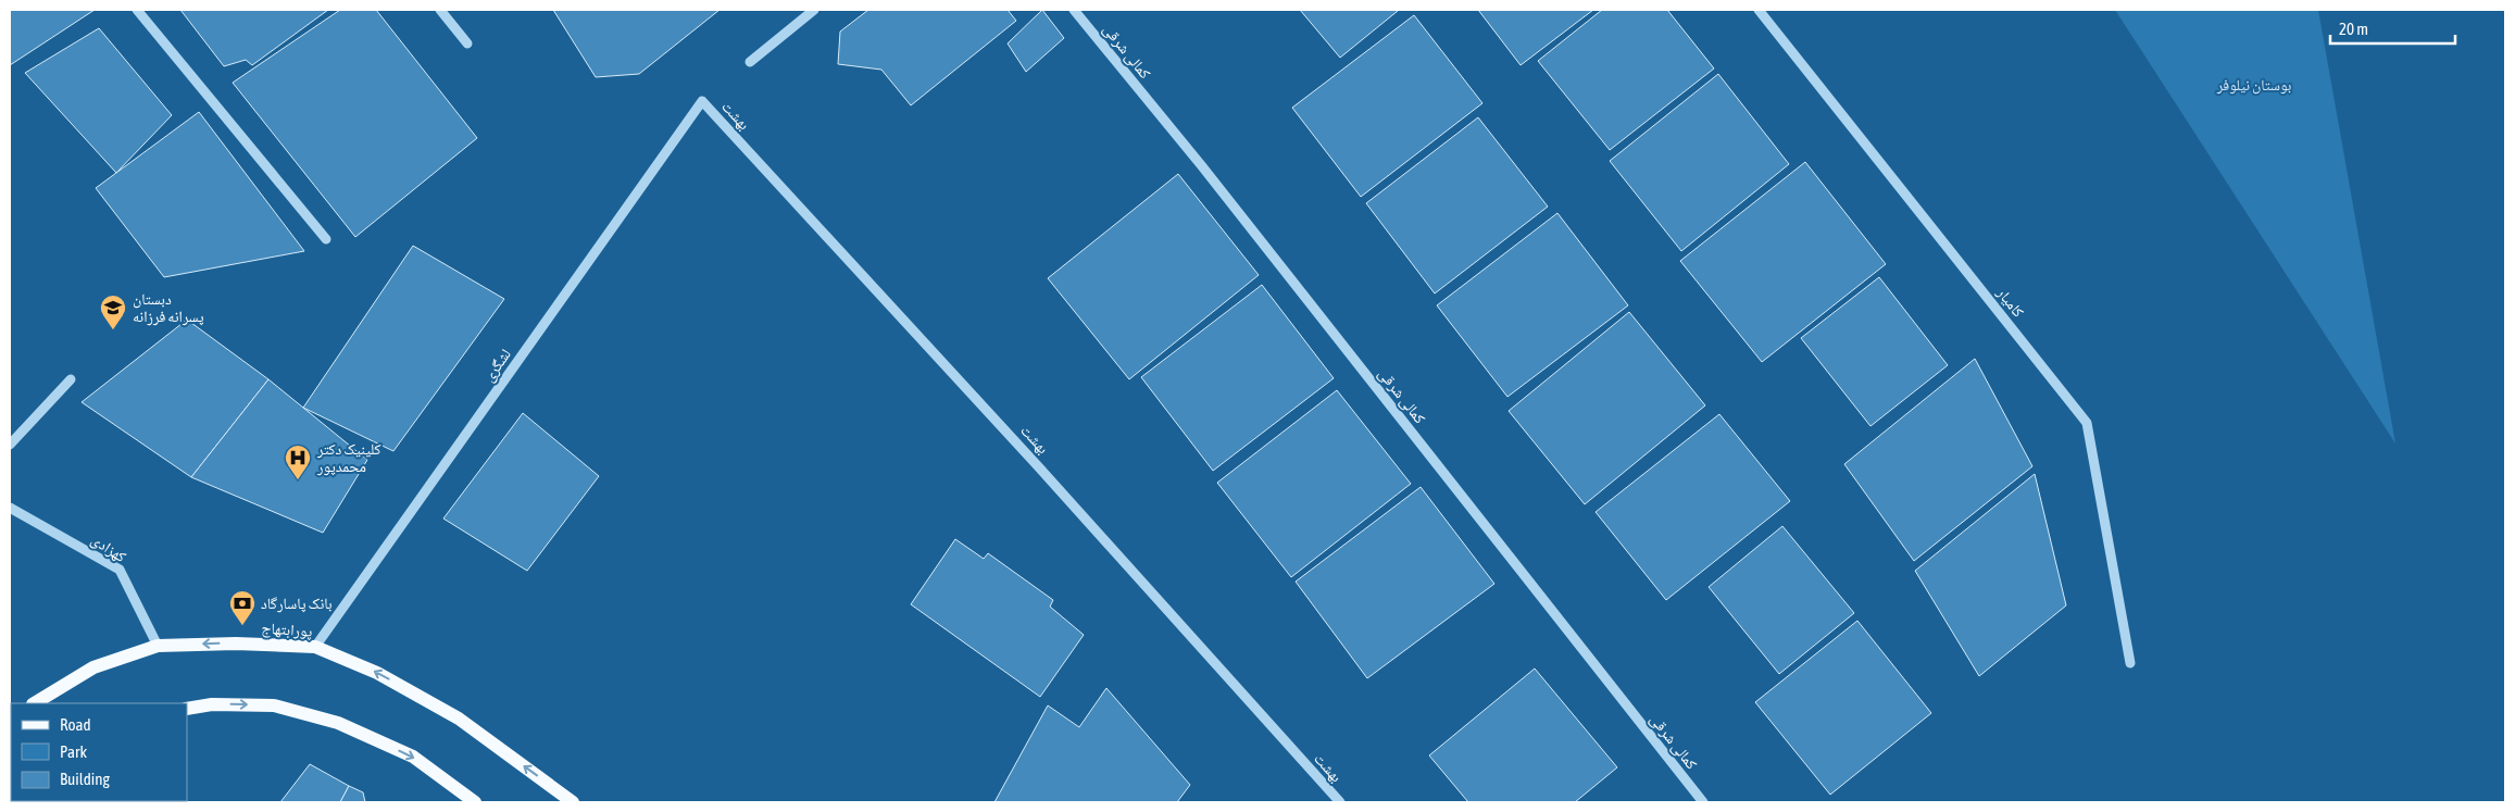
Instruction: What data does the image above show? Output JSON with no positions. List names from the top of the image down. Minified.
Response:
{"streets":{"main road":["پورابتهاج"],"street":["کمالی شرقی","بهشت","کامیار","لشگری","کهزادی"]},"crossings":[["بهشت","لشگری"],["لشگری","پورابتهاج"],["کهزادی","پورابتهاج"]],"parks":["بوستان نیلوفر"],"places":{"school or university":["دبستان پسرانه فرزانه"],"hospital":["کلینیک دکتر محمدپور"],"bank":["بانک پاسارگاد"]},"legend":["Road","Park","Building"],"scale_bar":"20 m"}
